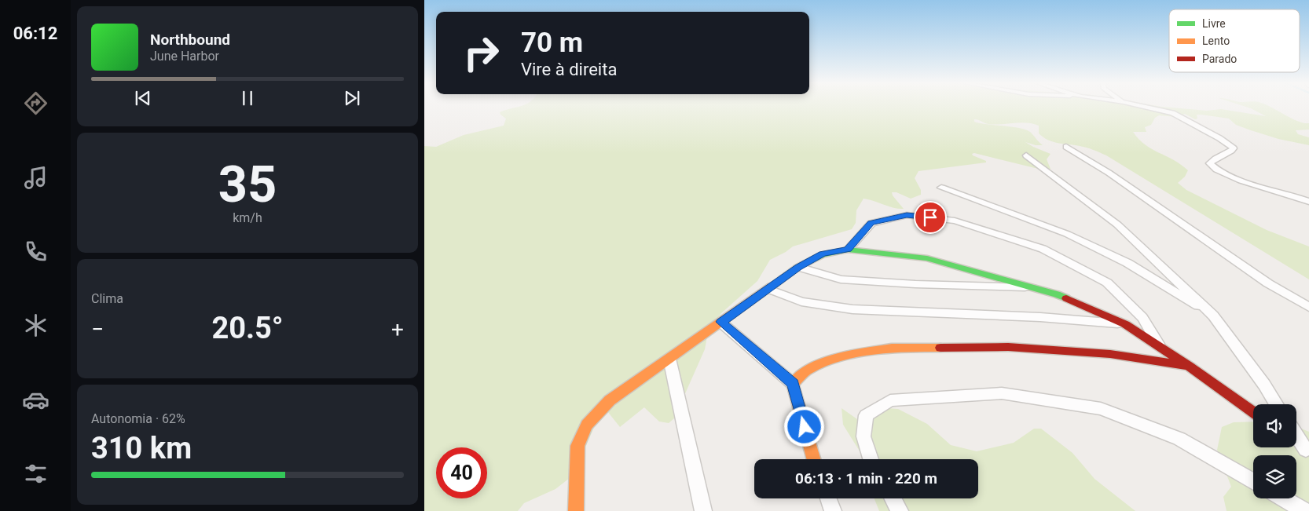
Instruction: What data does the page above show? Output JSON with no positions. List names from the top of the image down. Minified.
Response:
{"legend":["Livre","Lento","Parado"],"page":{"tabs":"06:12","turn":["70 m","Vire à direita"],"song":["Northbound","June Harbor"],"tile":[["35","km/h"],"Clima",["Autonomia · 62%","310 km"]],"heat":["−","20.5°","+"],"limit":"40","trip":"06:13 · 1 min · 220 m"}}
